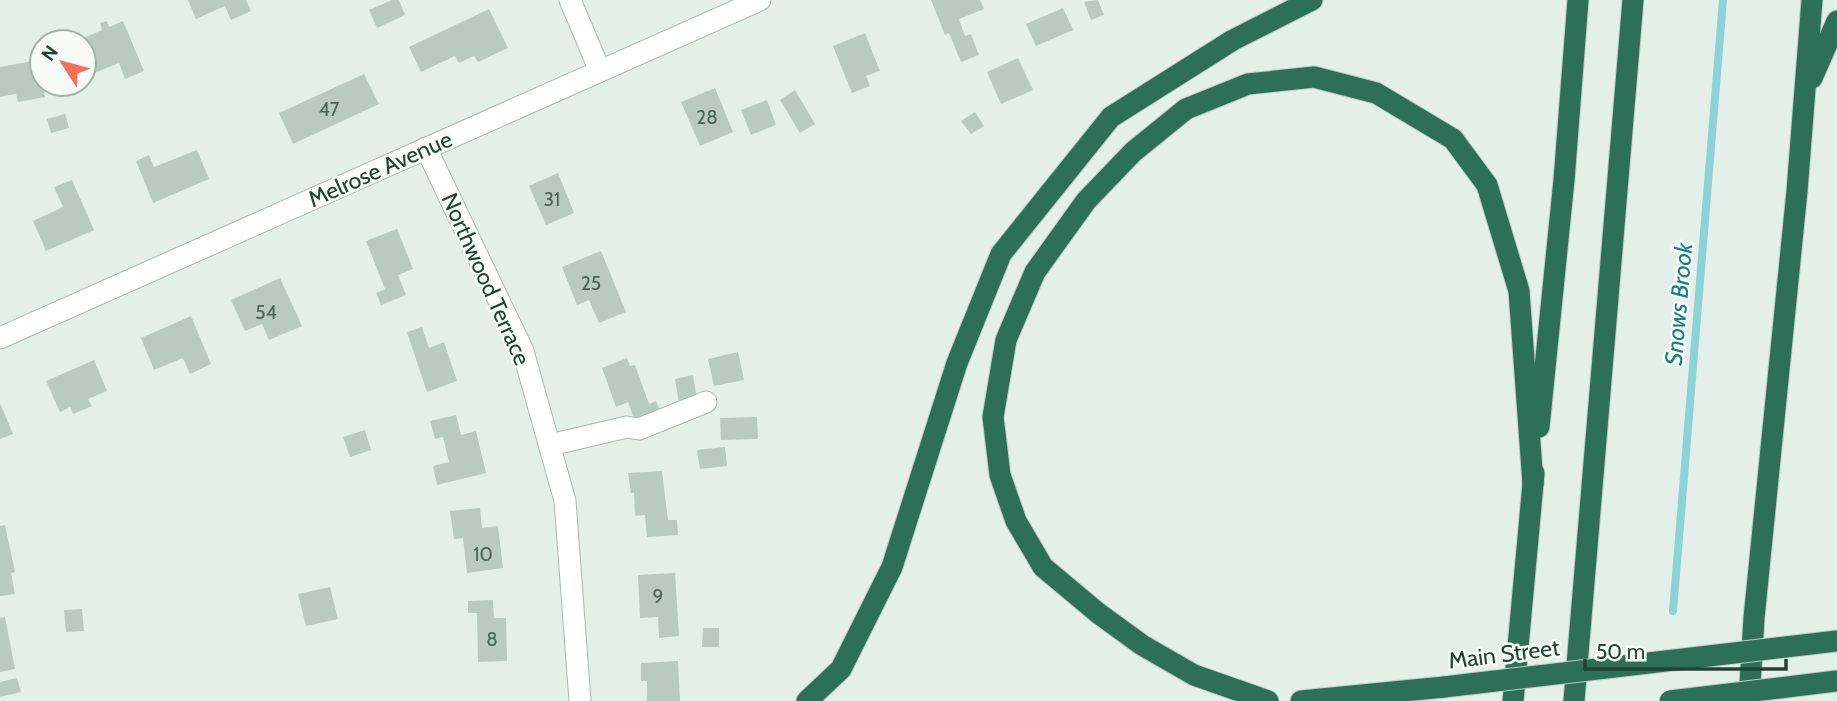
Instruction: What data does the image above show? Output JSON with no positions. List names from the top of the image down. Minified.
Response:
{"streets":{"highway":["Main Street"],"street":["Melrose Avenue","Northwood Terrace"]},"crossings":[["Melrose Avenue","Northwood Terrace"]],"water":["Snows Brook"],"house_numbers":["47","28","31","25","54","10","9","8"],"scale_bar":"50 m","north":"top left"}
